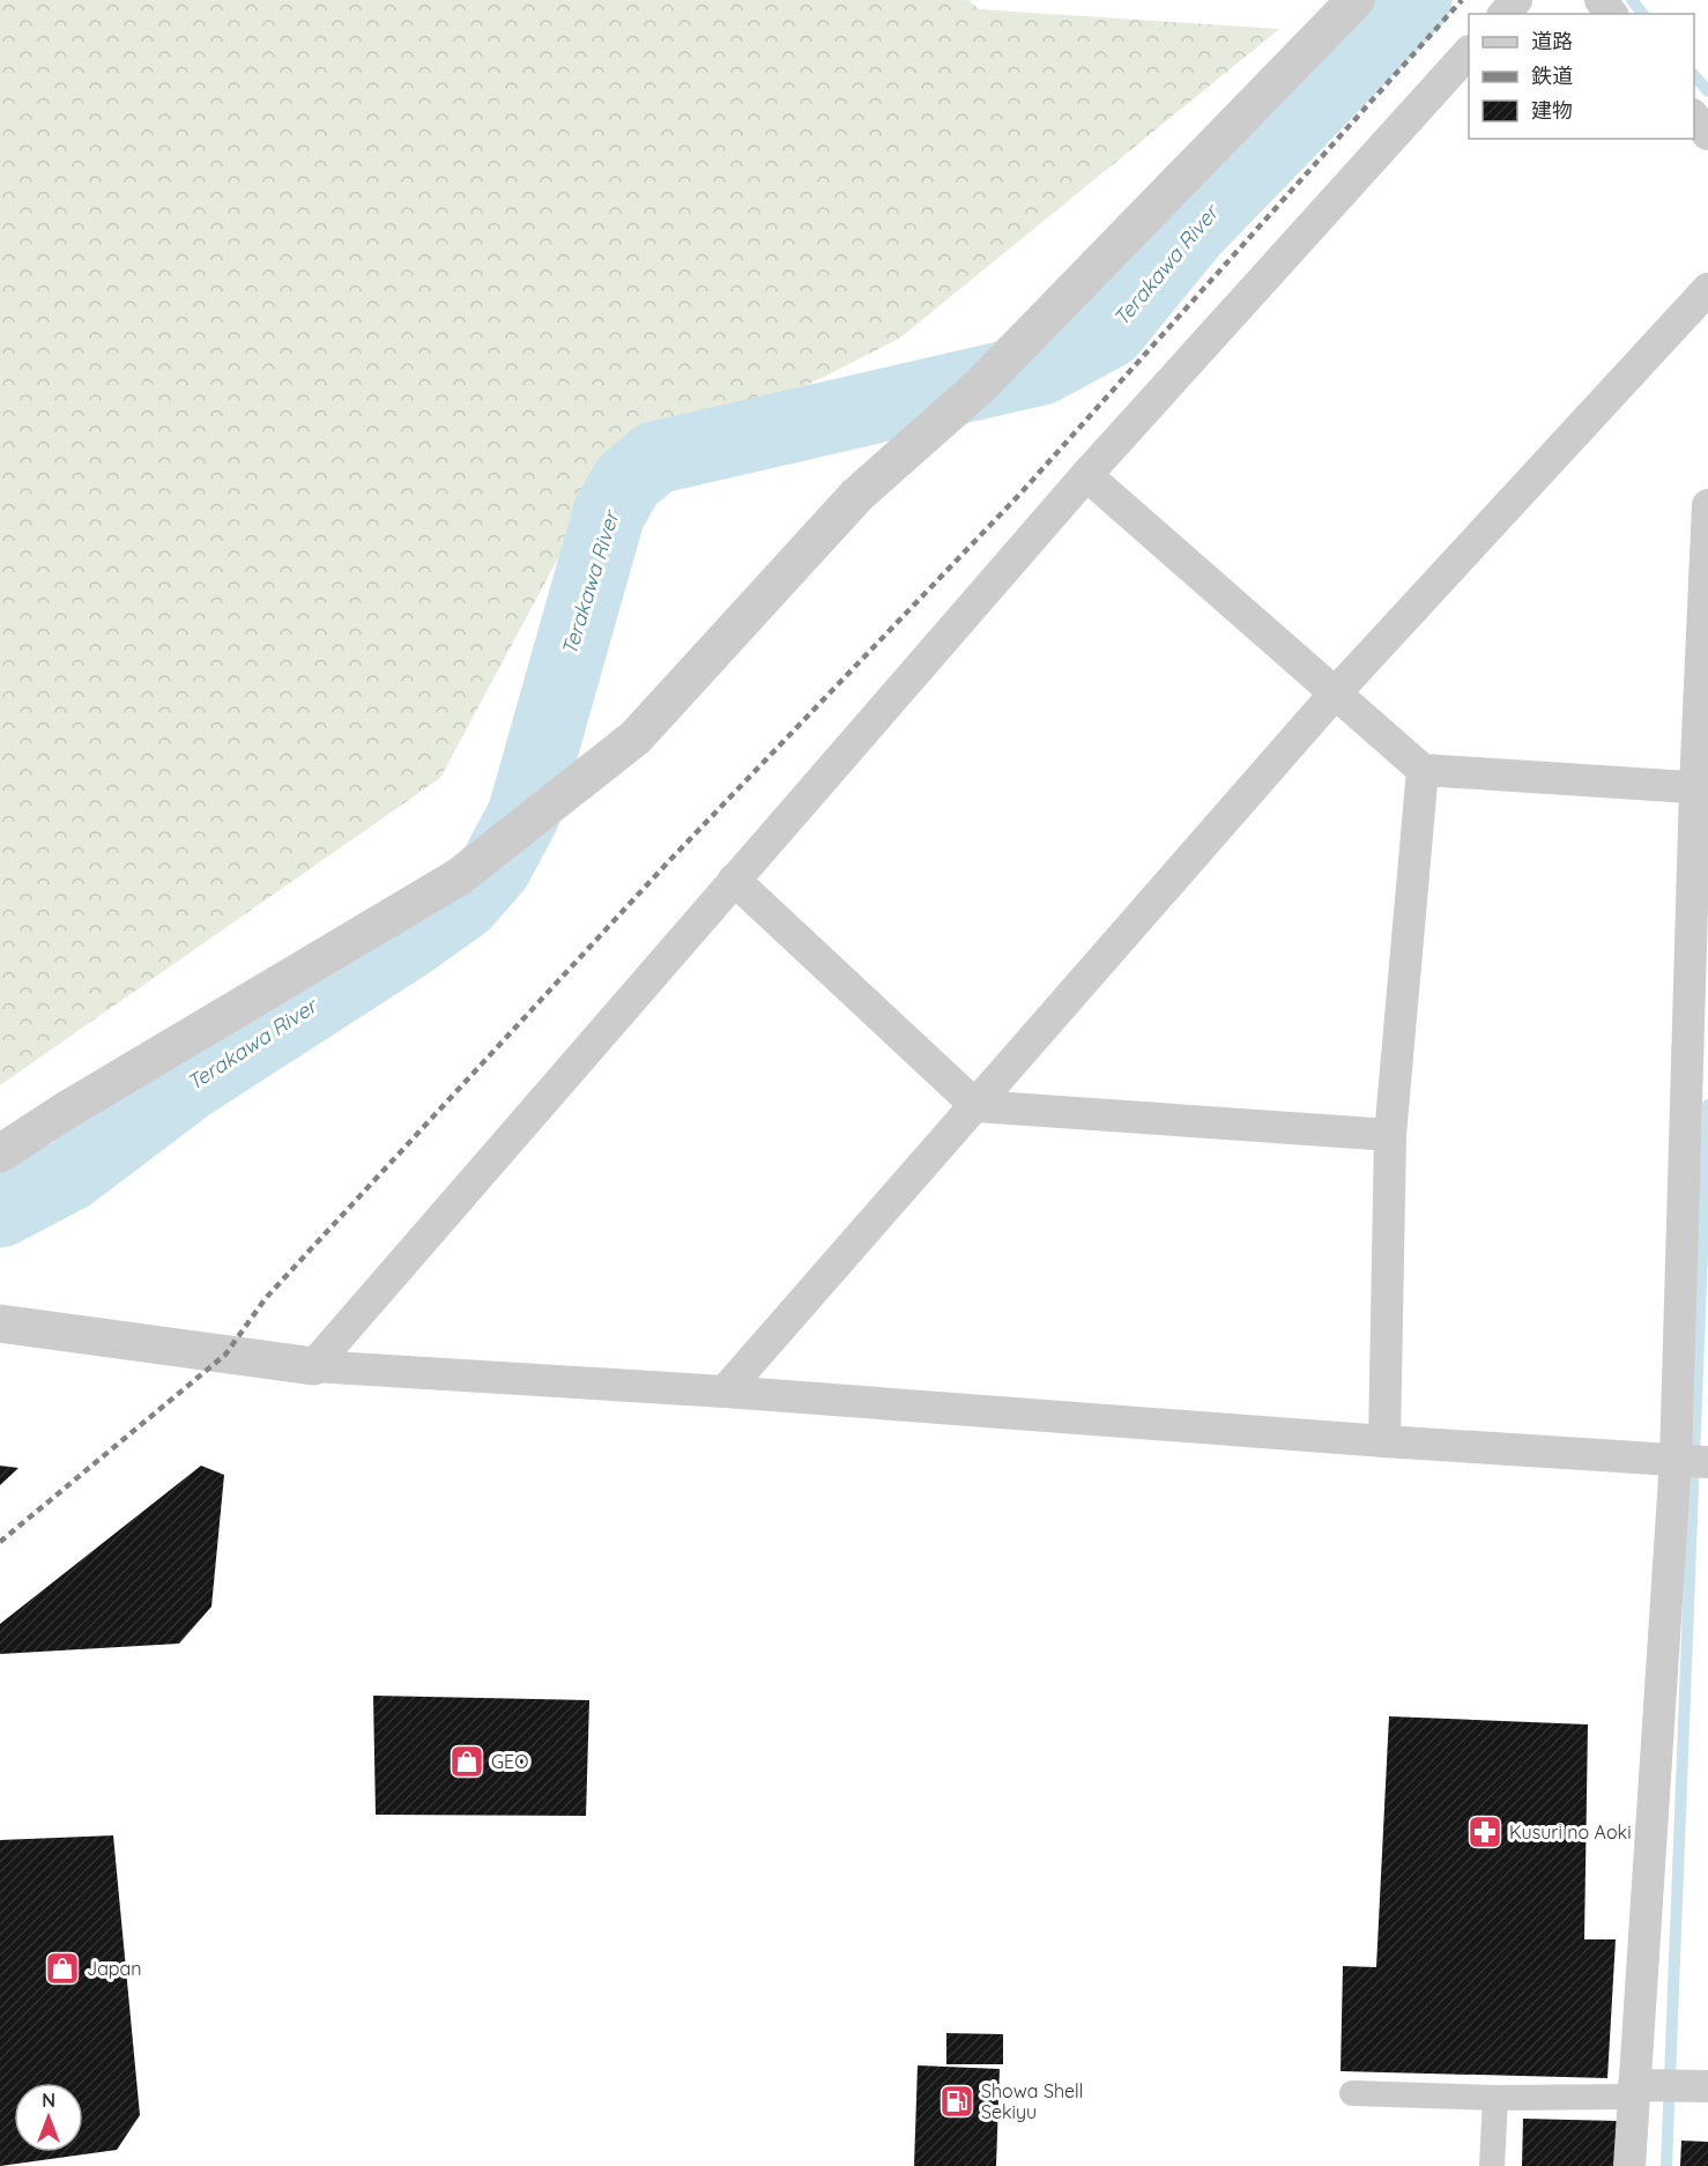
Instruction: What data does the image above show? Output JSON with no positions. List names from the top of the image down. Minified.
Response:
{"water":["Terakawa River"],"places":{"shop":["GEO","Japan"],"pharmacy":["Kusuri no Aoki"],"fuel station":["Showa Shell Sekiyu"]},"legend":["道路","鉄道","建物"],"north":"top"}
